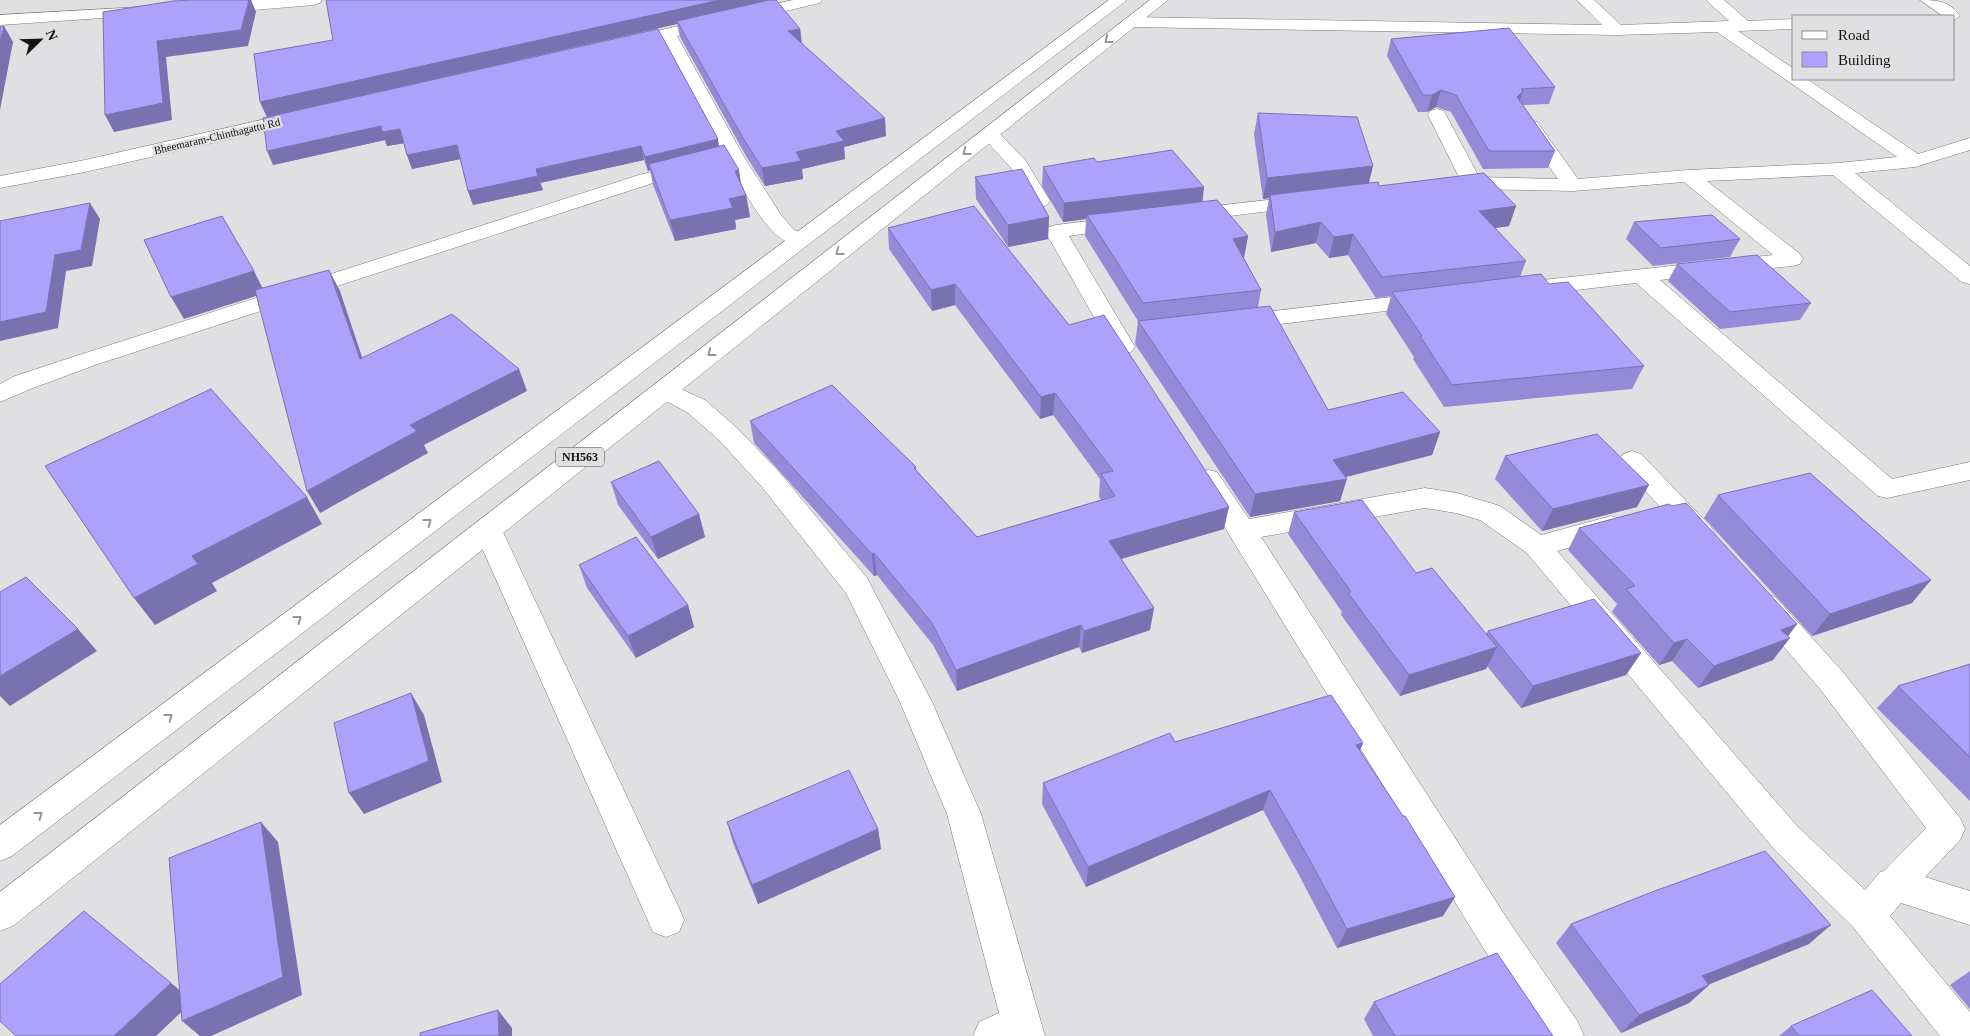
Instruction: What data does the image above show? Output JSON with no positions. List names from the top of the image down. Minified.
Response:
{"streets":{"main road":["Bheemaram-Chinthagattu Rd","NH563"]},"legend":["Road","Building"],"north":"top right"}
